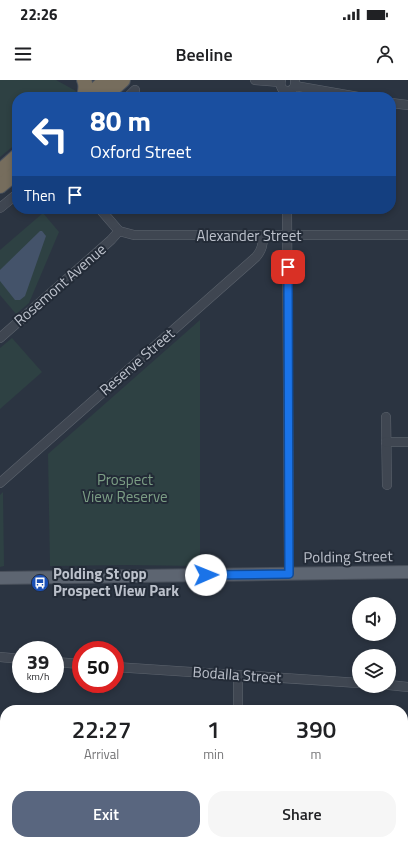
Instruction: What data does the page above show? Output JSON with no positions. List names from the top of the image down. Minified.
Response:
{"streets":{"main road":["Polding Street"],"street":["Alexander Street","Rosemont Avenue","Reserve Street","Bodalla Street"]},"crossings":[["Alexander Street","Rosemont Avenue"],["Alexander Street","Reserve Street"]],"parks":["Prospect View Reserve"],"places":{"bus stop":["Polding St opp Prospect View Park"]},"page":{"status":"22:26","header":"Beeline","turn":["80 m","Oxford Street"],"then":"Then","speed":"39 km/h","limit":"50","eta":["22:27","Arrival","1","min","390","m"],"buttons":["Exit","Share"]}}
